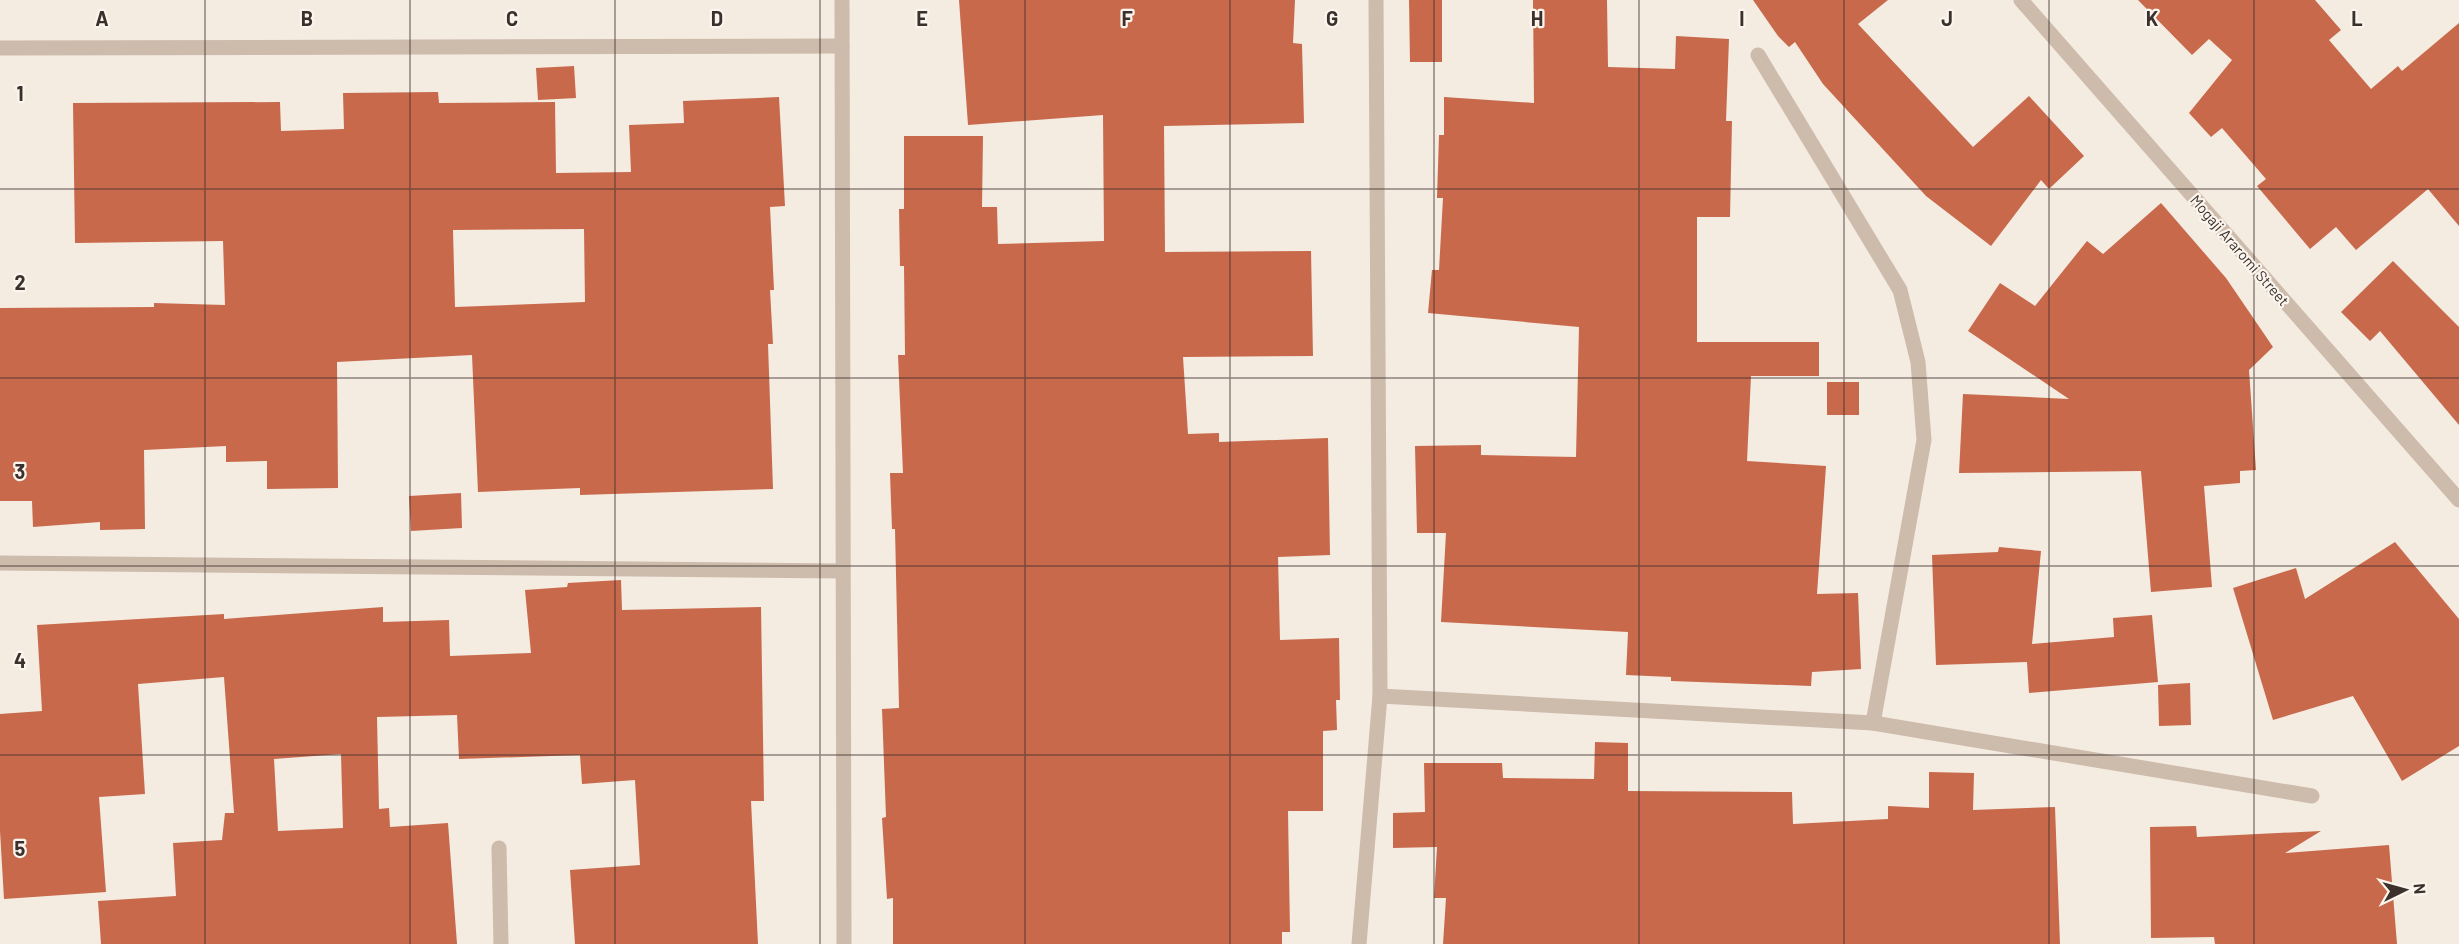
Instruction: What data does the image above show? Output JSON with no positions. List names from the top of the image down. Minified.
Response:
{"streets":{"street":["Mogaji Araromi Street"]},"north":"right","grid":{"columns":["A","B","C","D","E","F","G","H","I","J","K","L"],"rows":["1","2","3","4","5"]}}
